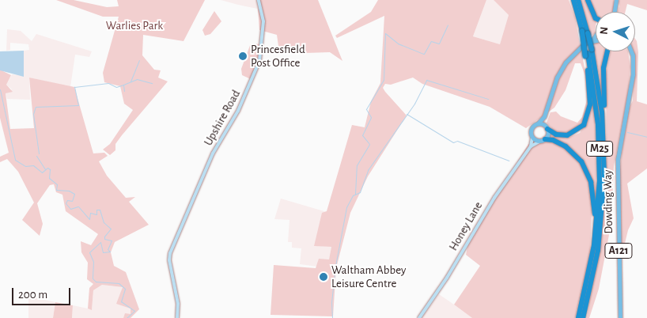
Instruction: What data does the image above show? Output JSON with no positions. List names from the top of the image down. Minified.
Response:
{"streets":{"highway":["M25"],"main road":["Dowding Way","A121"],"street":["Upshire Road","Honey Lane"]},"crossings":[["M25","Honey Lane"]],"parks":["Warlies Park"],"places":["Princesfield Post Office","Waltham Abbey Leisure Centre"],"scale_bar":"200 m","north":"left"}
